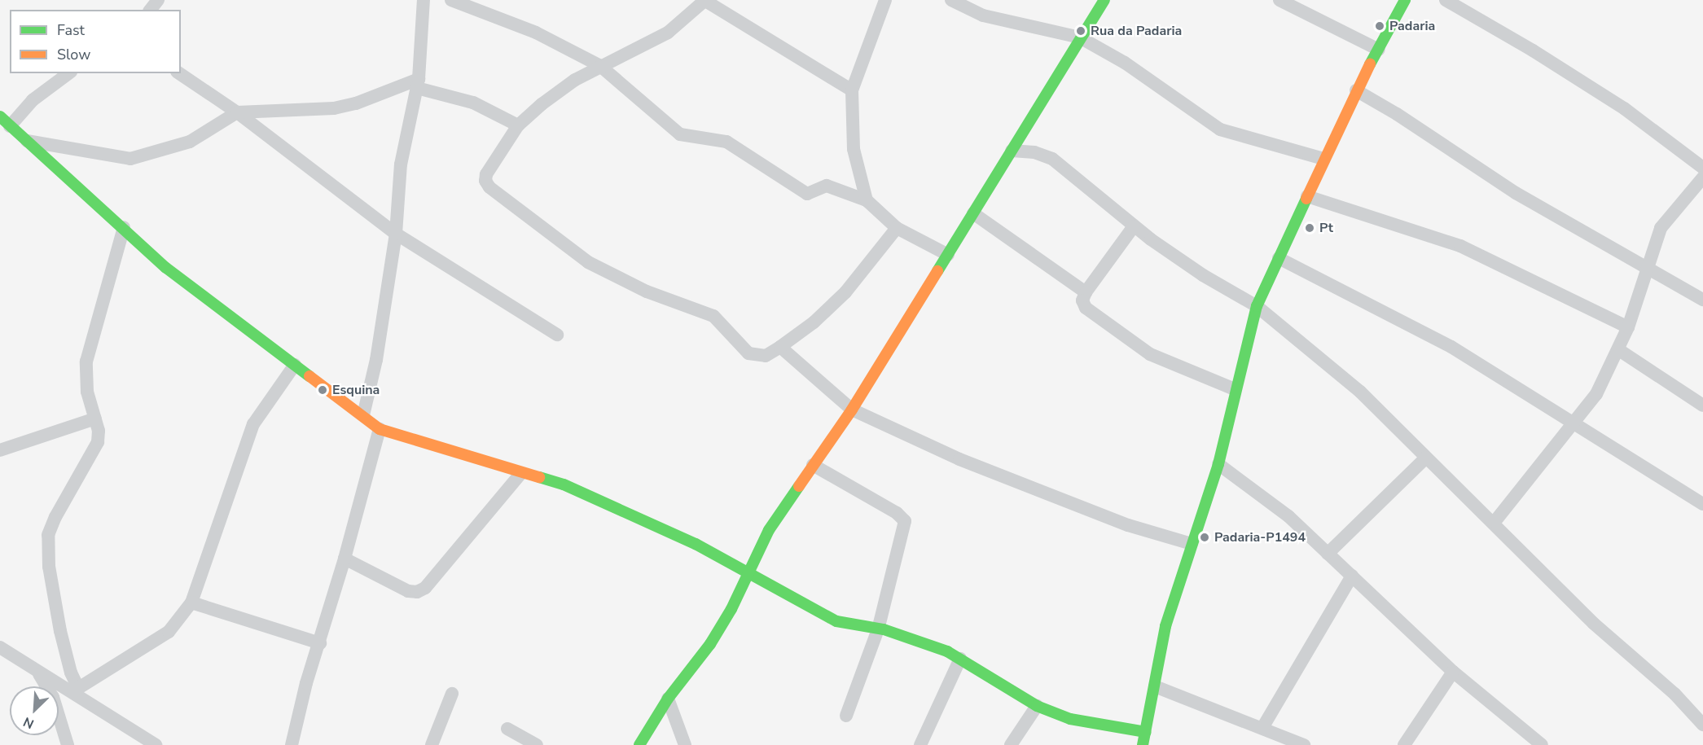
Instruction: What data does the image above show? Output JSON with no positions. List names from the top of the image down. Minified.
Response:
{"places":["Padaria","Rua da Padaria","Pt","Esquina","Padaria-P1494"],"legend":["Fast","Slow"],"north":"bottom left"}
